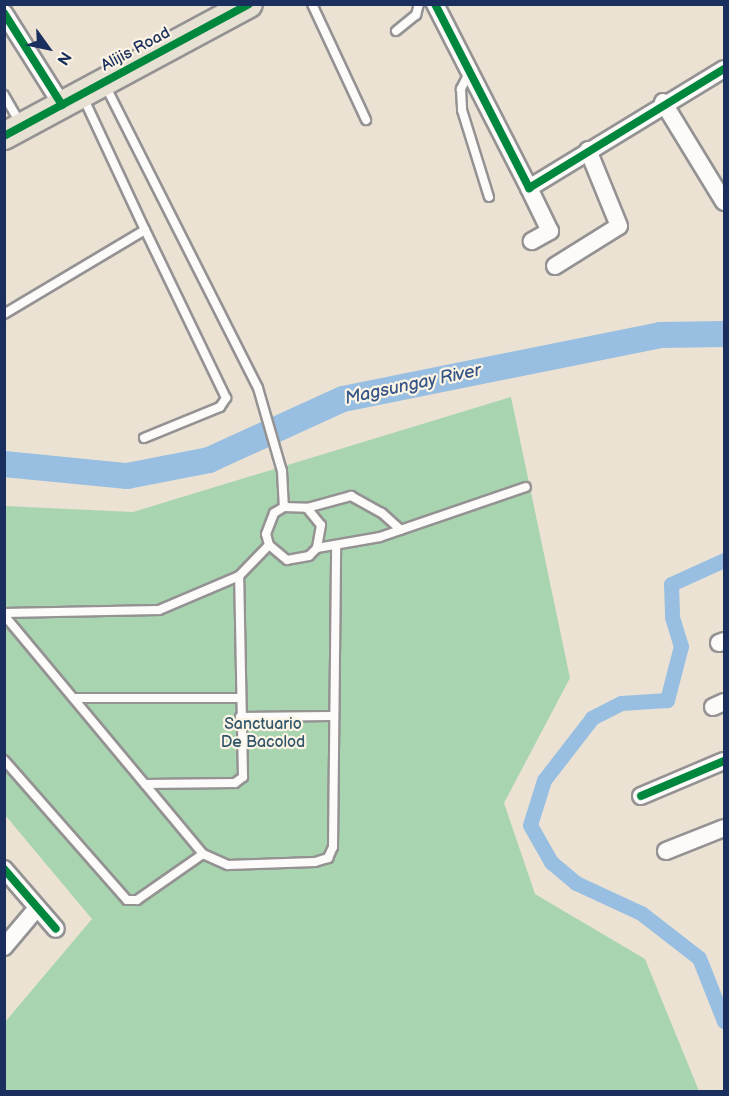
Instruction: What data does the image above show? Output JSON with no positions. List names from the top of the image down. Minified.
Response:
{"streets":{"main road":["Alijis Road"]},"water":["Magsungay River"],"parks":["Sanctuario De Bacolod"],"north":"bottom right"}
